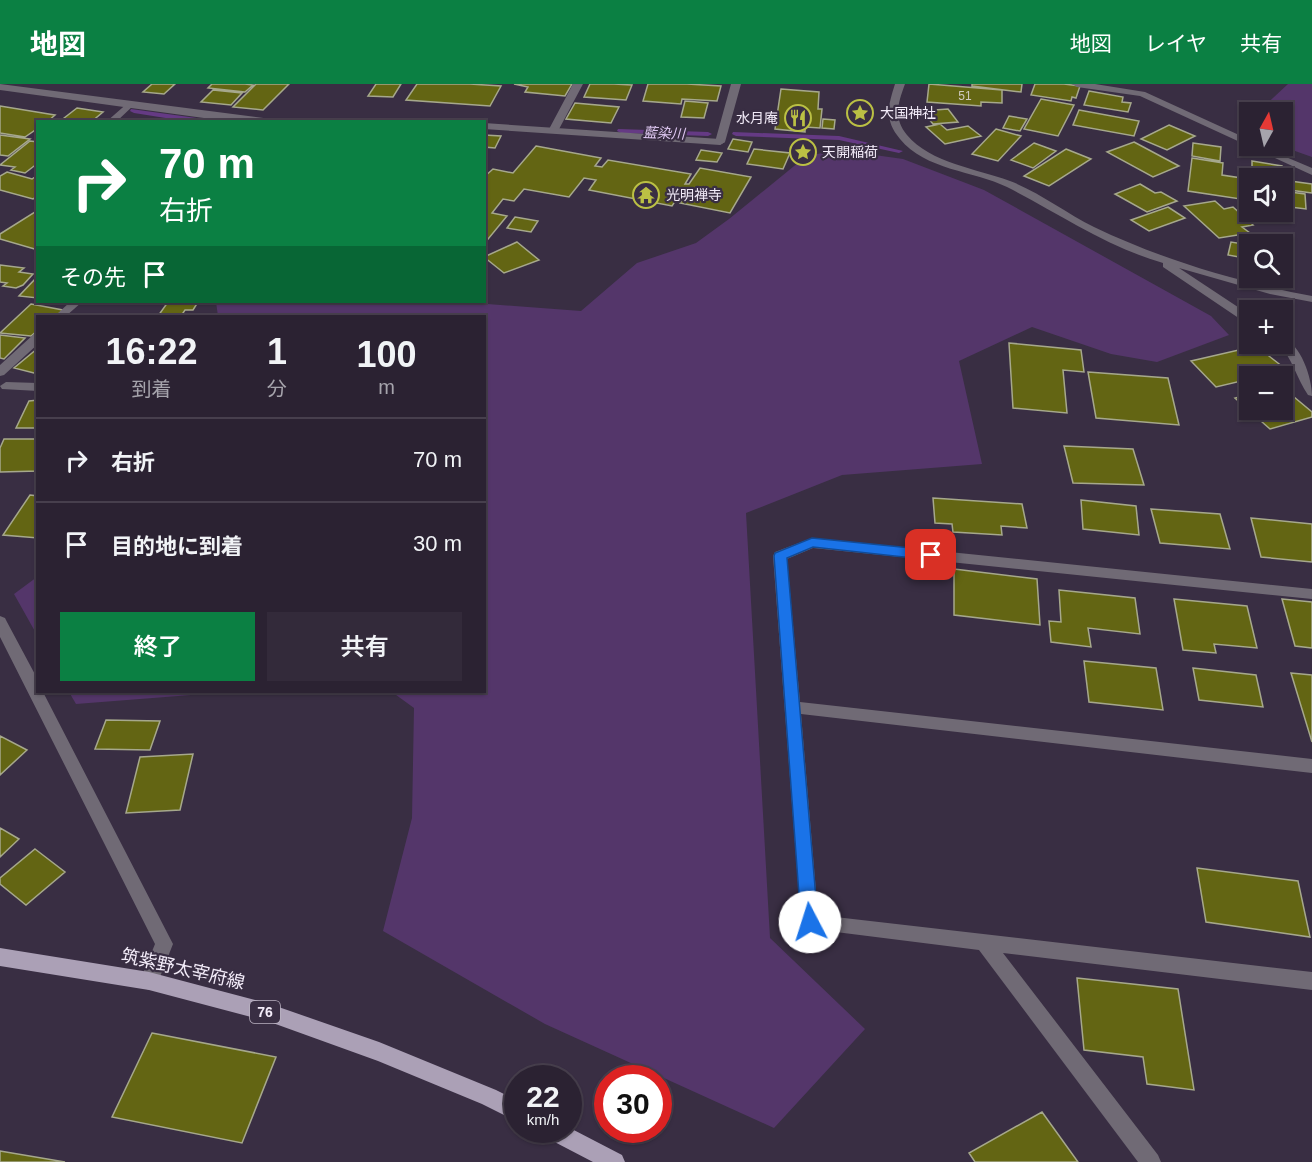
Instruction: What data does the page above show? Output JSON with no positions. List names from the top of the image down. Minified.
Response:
{"streets":{"main road":["筑紫野太宰府線","76"]},"water":["藍染川"],"places":{"place":["大国神社","天開稲荷"],"restaurant":["水月庵"],"temple":["光明禅寺"]},"house_numbers":["51"],"north":"top","page":{"header":"地図","nav":["地図","レイヤ","共有"],"map_buttons":["+","−"],"turn":["70 m","右折"],"then":"その先","eta":["16:22","到着","1","分","100","m"],"list":[{"name":"右折","value":"70 m"},{"name":"目的地に到着","value":"30 m"}],"buttons":["終了","共有"],"speed":"22 km/h","limit":"30"}}
